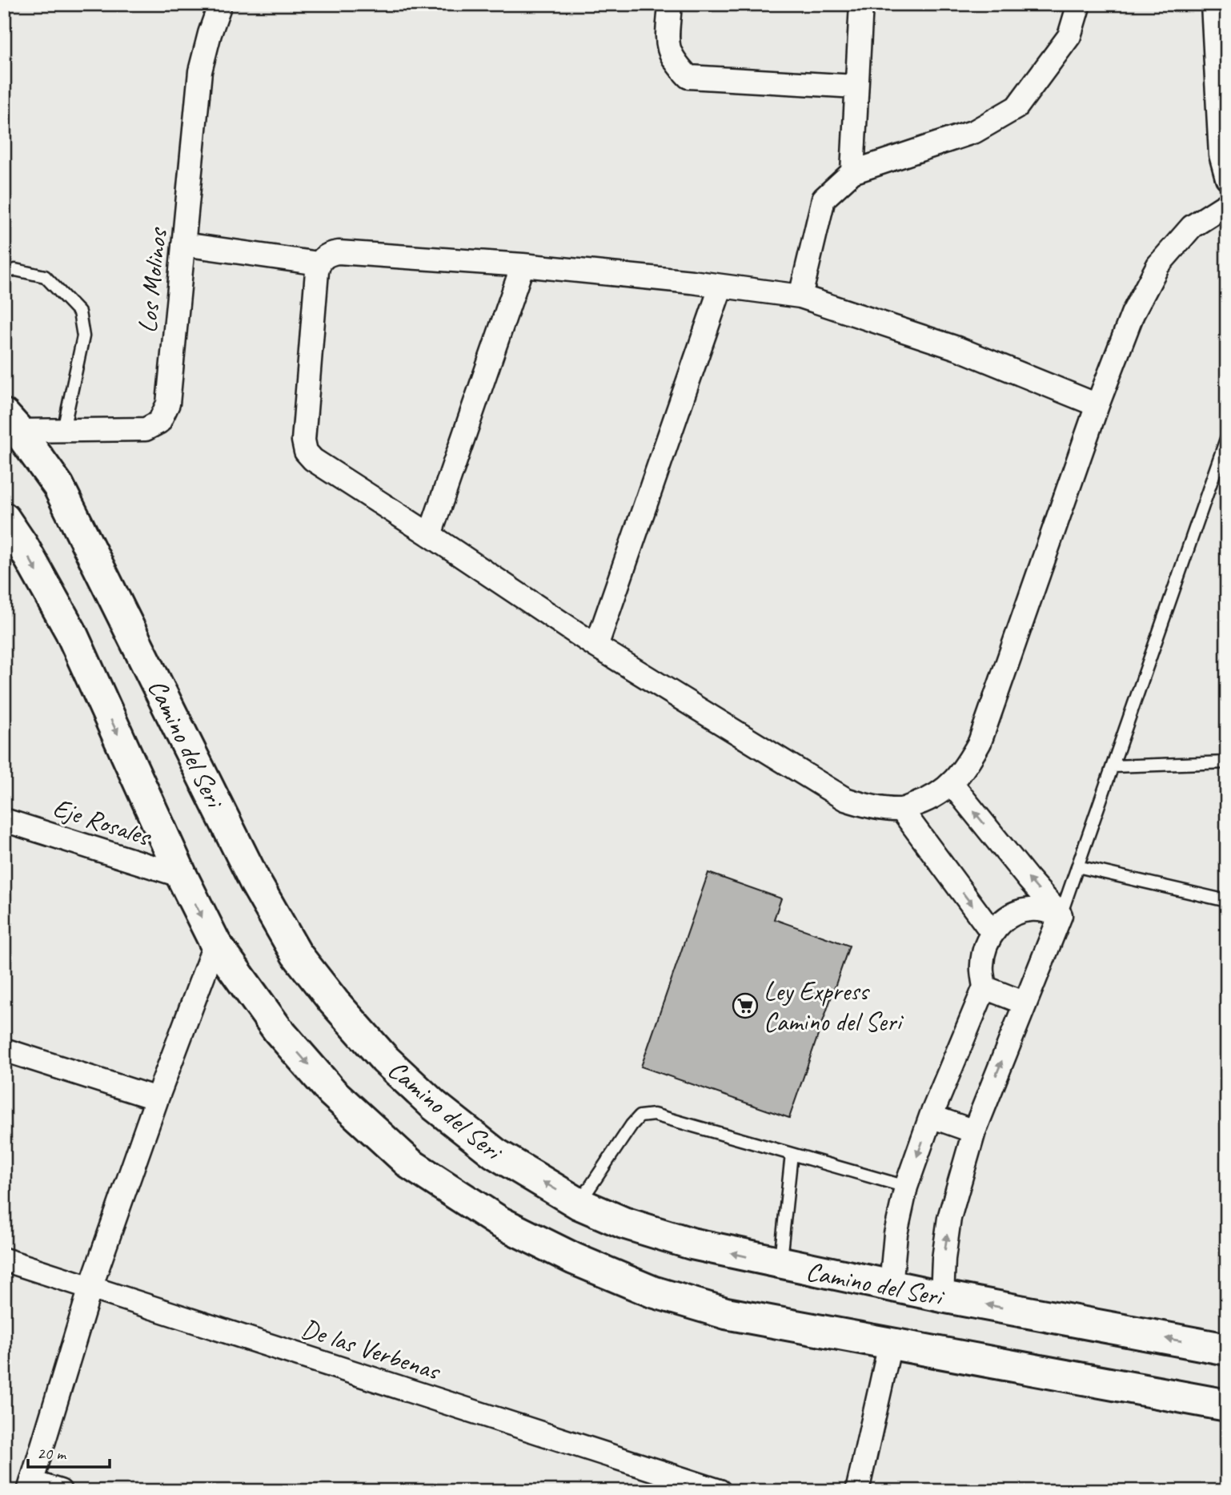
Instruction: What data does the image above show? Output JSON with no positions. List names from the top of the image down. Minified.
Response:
{"streets":{"main road":["Camino del Seri"],"street":["Los Molinos","Eje Rosales","De las Verbenas"]},"crossings":[["Los Molinos","Camino del Seri"]],"places":{"supermarket":["Ley Express Camino del Seri"]},"scale_bar":"20 m"}
